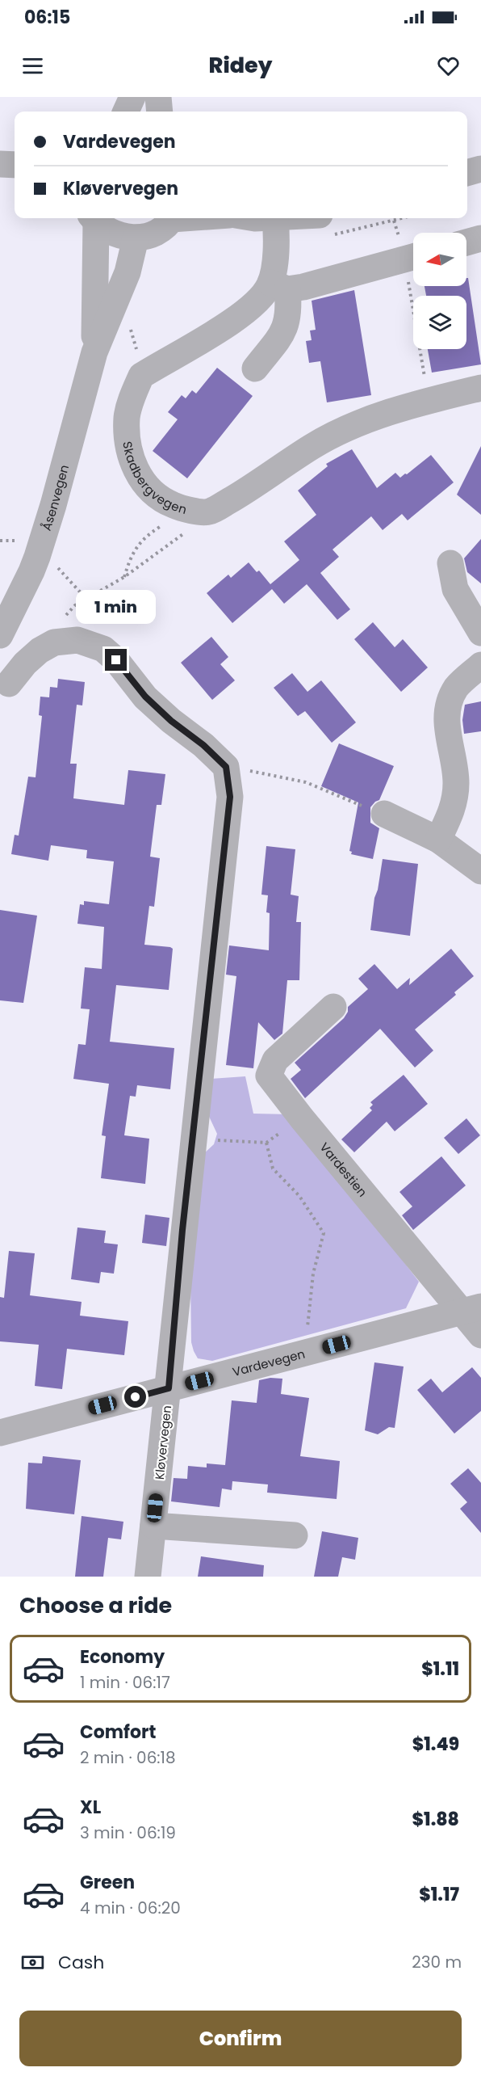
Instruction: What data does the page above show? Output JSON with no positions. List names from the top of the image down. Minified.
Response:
{"streets":{"street":["Skadbergvegen","Åsenvegen","Vardestien","Vardevegen","Kløvervegen"]},"crossings":[["Vardestien","Vardevegen"],["Vardevegen","Kløvervegen"]],"north":"left","page":{"status":"06:15","header":"Ridey","banner":["Vardevegen","Kløvervegen"],"bubble":"1 min","heading":"Choose a ride","list":[{"name":"Economy","note":"1 min · 06:17","value":"$1.11"},{"name":"Comfort","note":"2 min · 06:18","value":"$1.49"},{"name":"XL","note":"3 min · 06:19","value":"$1.88"},{"name":"Green","note":"4 min · 06:20","value":"$1.17"}],"pay":["Cash","230 m"],"buttons":"Confirm"}}
